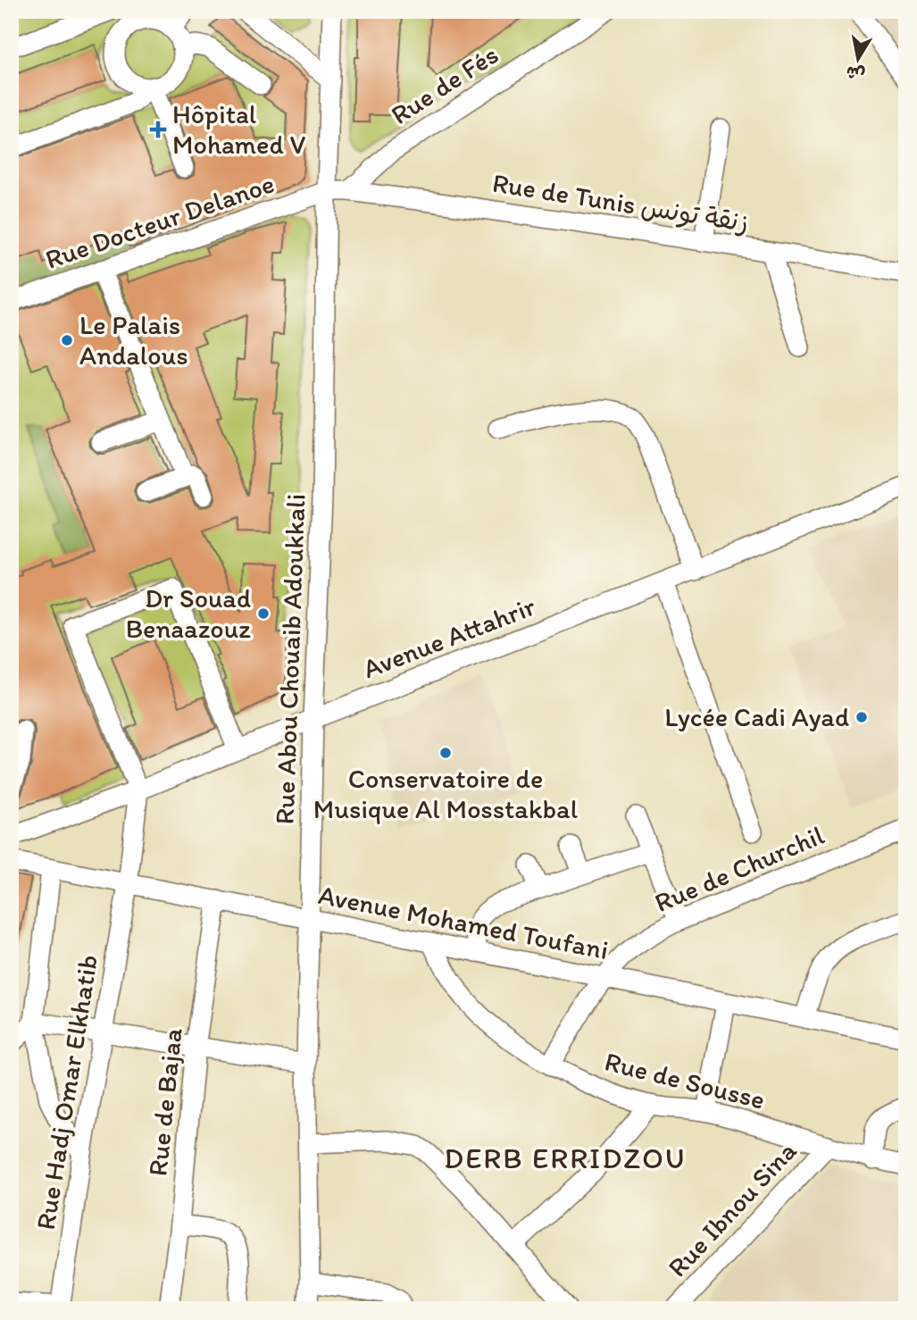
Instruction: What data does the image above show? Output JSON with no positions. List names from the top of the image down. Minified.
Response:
{"streets":{"street":["Rue de Fés","Rue de Tunis زنقة تونس","Rue Docteur Delanoe","Avenue Attahrir","Rue Abou Chouaib Adoukkali","Rue de Churchil","Avenue Mohamed Toufani","Rue de Sousse","Rue Hadj Omar Elkhatib","Rue de Bajaa","Rue Ibnou Sina"]},"crossings":[["Rue de Fés","Rue de Tunis زنقة تونس"],["Rue de Tunis زنقة تونس","Rue Docteur Delanoe"],["Rue de Tunis زنقة تونس","Rue Abou Chouaib Adoukkali"],["Rue Docteur Delanoe","Rue Abou Chouaib Adoukkali"],["Avenue Attahrir","Rue Abou Chouaib Adoukkali"],["Avenue Attahrir","Rue Hadj Omar Elkhatib"],["Rue Abou Chouaib Adoukkali","Avenue Mohamed Toufani"],["Rue de Churchil","Avenue Mohamed Toufani"],["Rue de Churchil","Rue de Sousse"],["Avenue Mohamed Toufani","Rue de Sousse"],["Avenue Mohamed Toufani","Rue Hadj Omar Elkhatib"],["Avenue Mohamed Toufani","Rue de Bajaa"],["Rue de Sousse","Rue Ibnou Sina"]],"districts":["DERB ERRIDZOU"],"places":{"health":["Hôpital Mohamed V"],"other":["Le Palais Andalous","Dr Souad Benaazouz","Lycée Cadi Ayad","Conservatoire de Musique Al Mosstakbal"]},"north":"bottom"}
